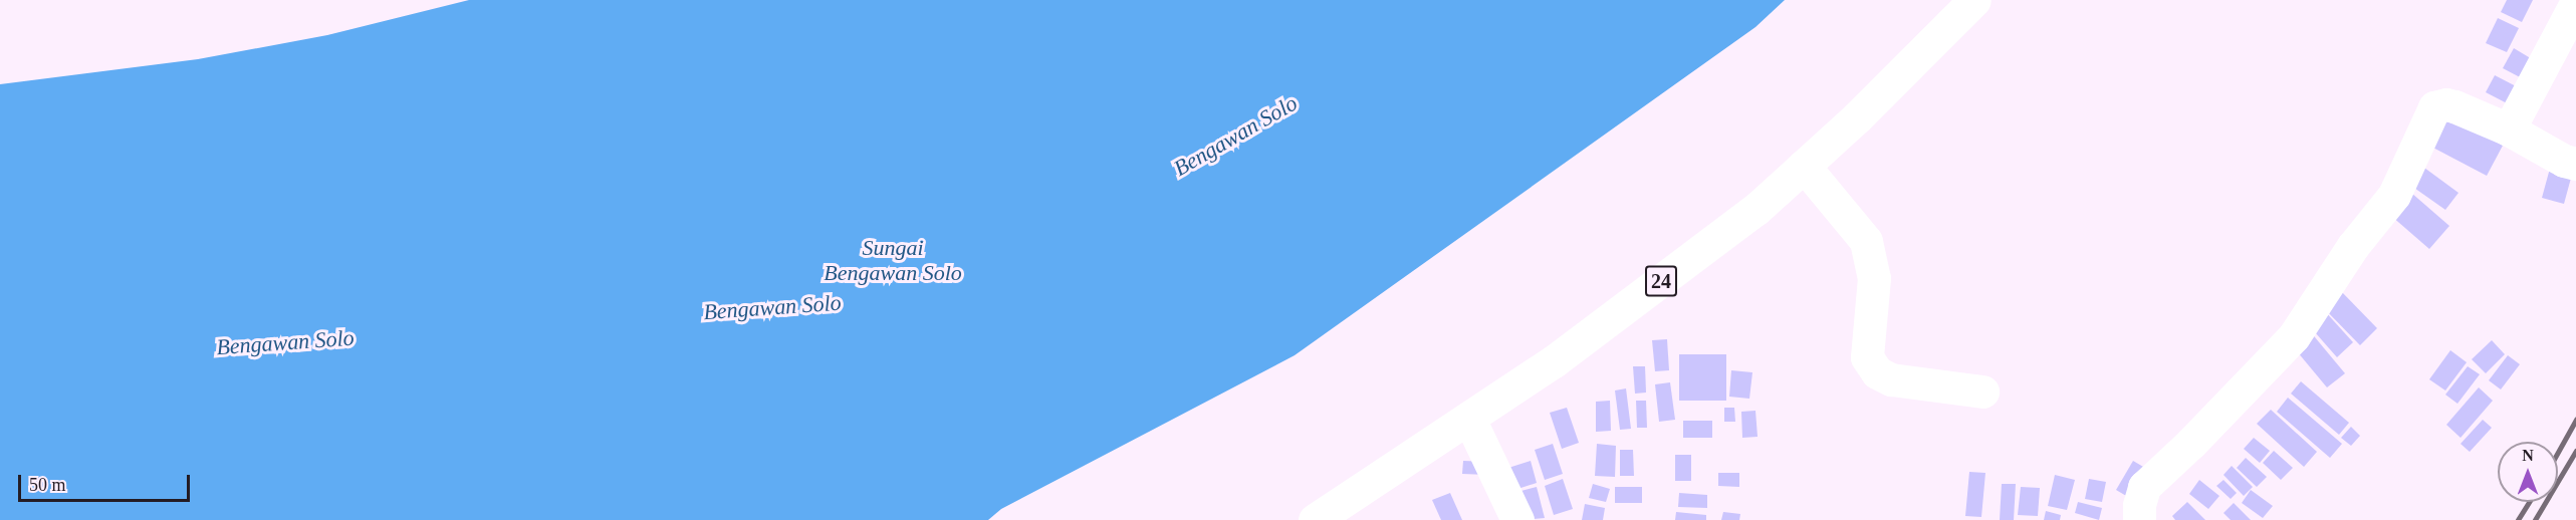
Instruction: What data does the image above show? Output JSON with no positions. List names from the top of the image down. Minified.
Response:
{"streets":{"main road":["24"]},"water":["Bengawan Solo","Sungai Bengawan Solo"],"scale_bar":"50 m","north":"top"}
